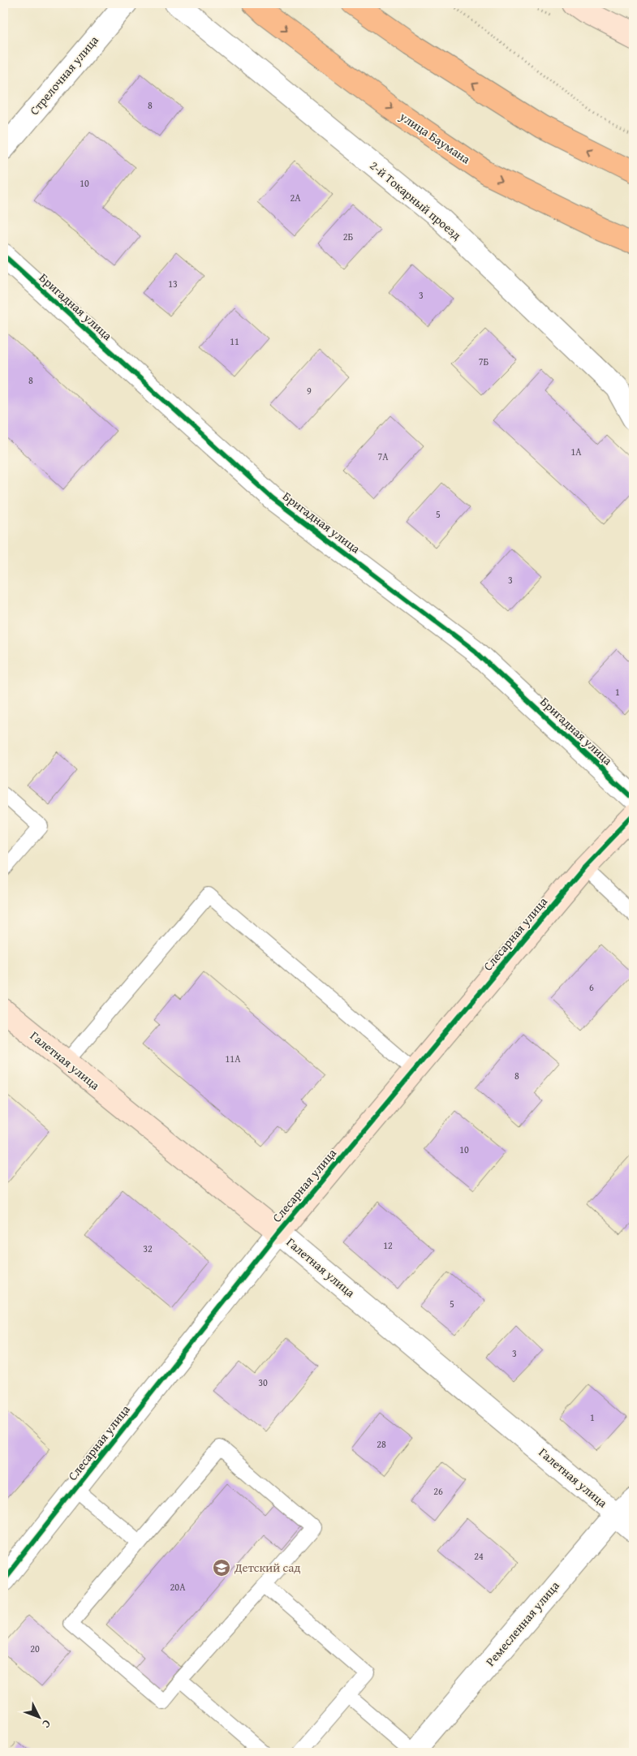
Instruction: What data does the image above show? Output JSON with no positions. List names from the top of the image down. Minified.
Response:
{"streets":{"main road":["улица Баумана"],"street":["Стрелочная улица","2-й Токарный проезд","Бригадная улица","Слесарная улица","Галетная улица","Ремесленная улица"]},"crossings":[["Слесарная улица","Галетная улица"],["Галетная улица","Ремесленная улица"]],"places":{"school or university":["Детский сад"]},"house_numbers":["8","10","2А","2Б","13","3","11","7Б","8","9","1А","7А","5","3","1","6","11А","8","10","12","32","5","3","30","1","28","26","24","20А","20"],"north":"bottom right"}
